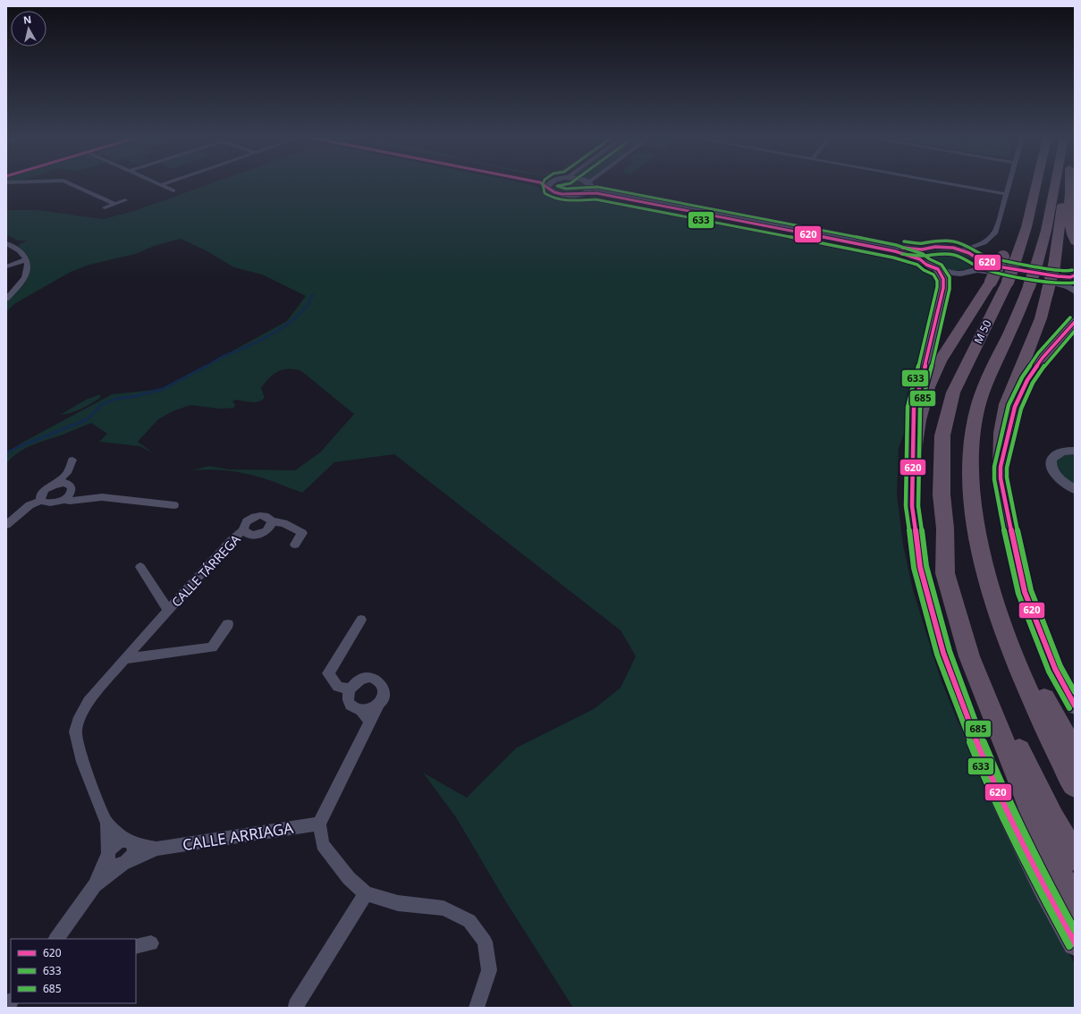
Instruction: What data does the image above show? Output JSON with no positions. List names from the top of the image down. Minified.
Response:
{"streets":{"highway":["M 50"],"street":["CALLE TÁRREGA","CALLE ARRIAGA"]},"crossings":[["CALLE TÁRREGA","CALLE ARRIAGA"]],"lines":["transit line 620","transit line 633","transit line 685"],"legend":["620","633","685"],"north":"top"}
